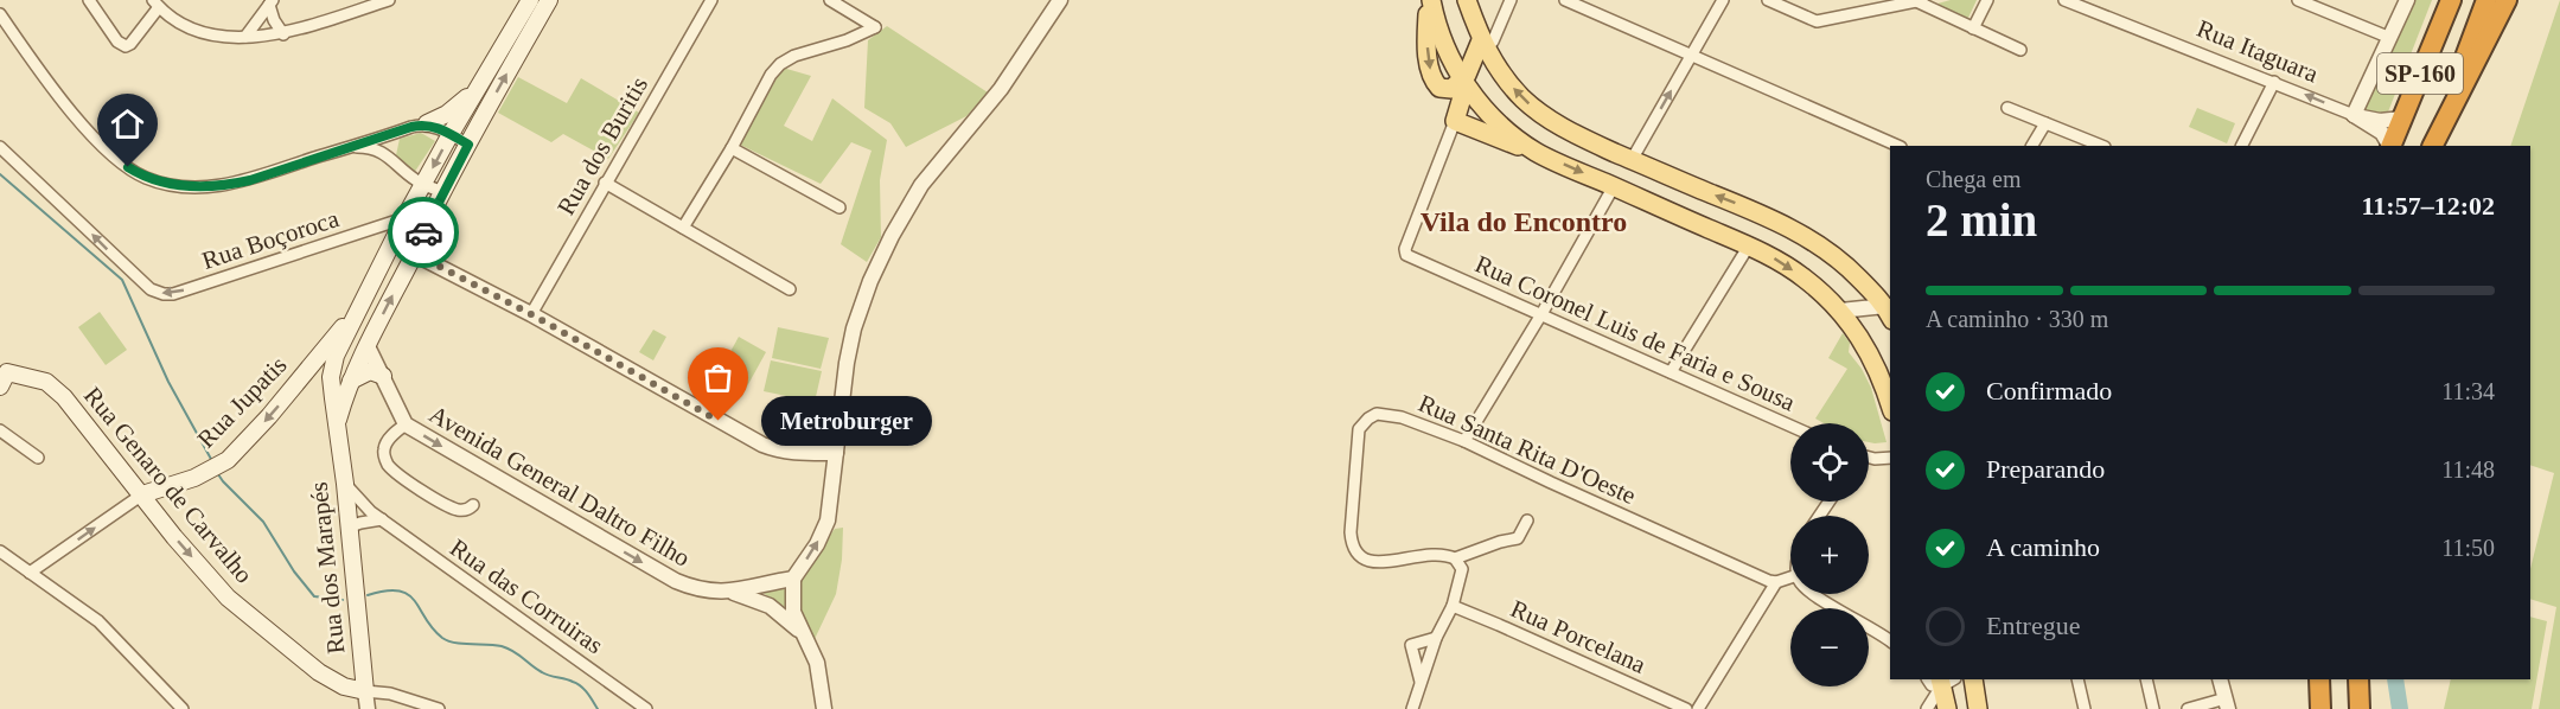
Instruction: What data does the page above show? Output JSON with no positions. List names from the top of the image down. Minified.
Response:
{"streets":{"highway":["SP-160"],"main road":["Rua Jupatis","Rua Genaro de Carvalho","Rua dos Marapés"],"street":["Rua Itaguara","Rua dos Buritis","Rua Boçoroca","Rua Coronel Luis de Faria e Sousa","Rua Santa Rita D'Oeste","Avenida General Daltro Filho","Rua das Corruiras","Rua Porcelana"]},"crossings":[["Rua Itaguara","SP-160"],["Rua Jupatis","Rua Genaro de Carvalho"],["Rua Jupatis","Rua dos Marapés"],["Rua Genaro de Carvalho","Rua dos Marapés"],["Rua dos Marapés","Rua das Corruiras"]],"one_way":["Rua Boçoroca","Rua Genaro de Carvalho","Avenida General Daltro Filho"],"districts":["Vila do Encontro"],"places":["Metroburger"],"page":{"heading":["2 min","Chega em","11:57–12:02"],"bar":"A caminho · 330 m","list":[["Confirmado","11:34"],["Preparando","11:48"],["A caminho","11:50"],"Entregue"],"bubble":"Metroburger","map_buttons":["+","−"]}}
